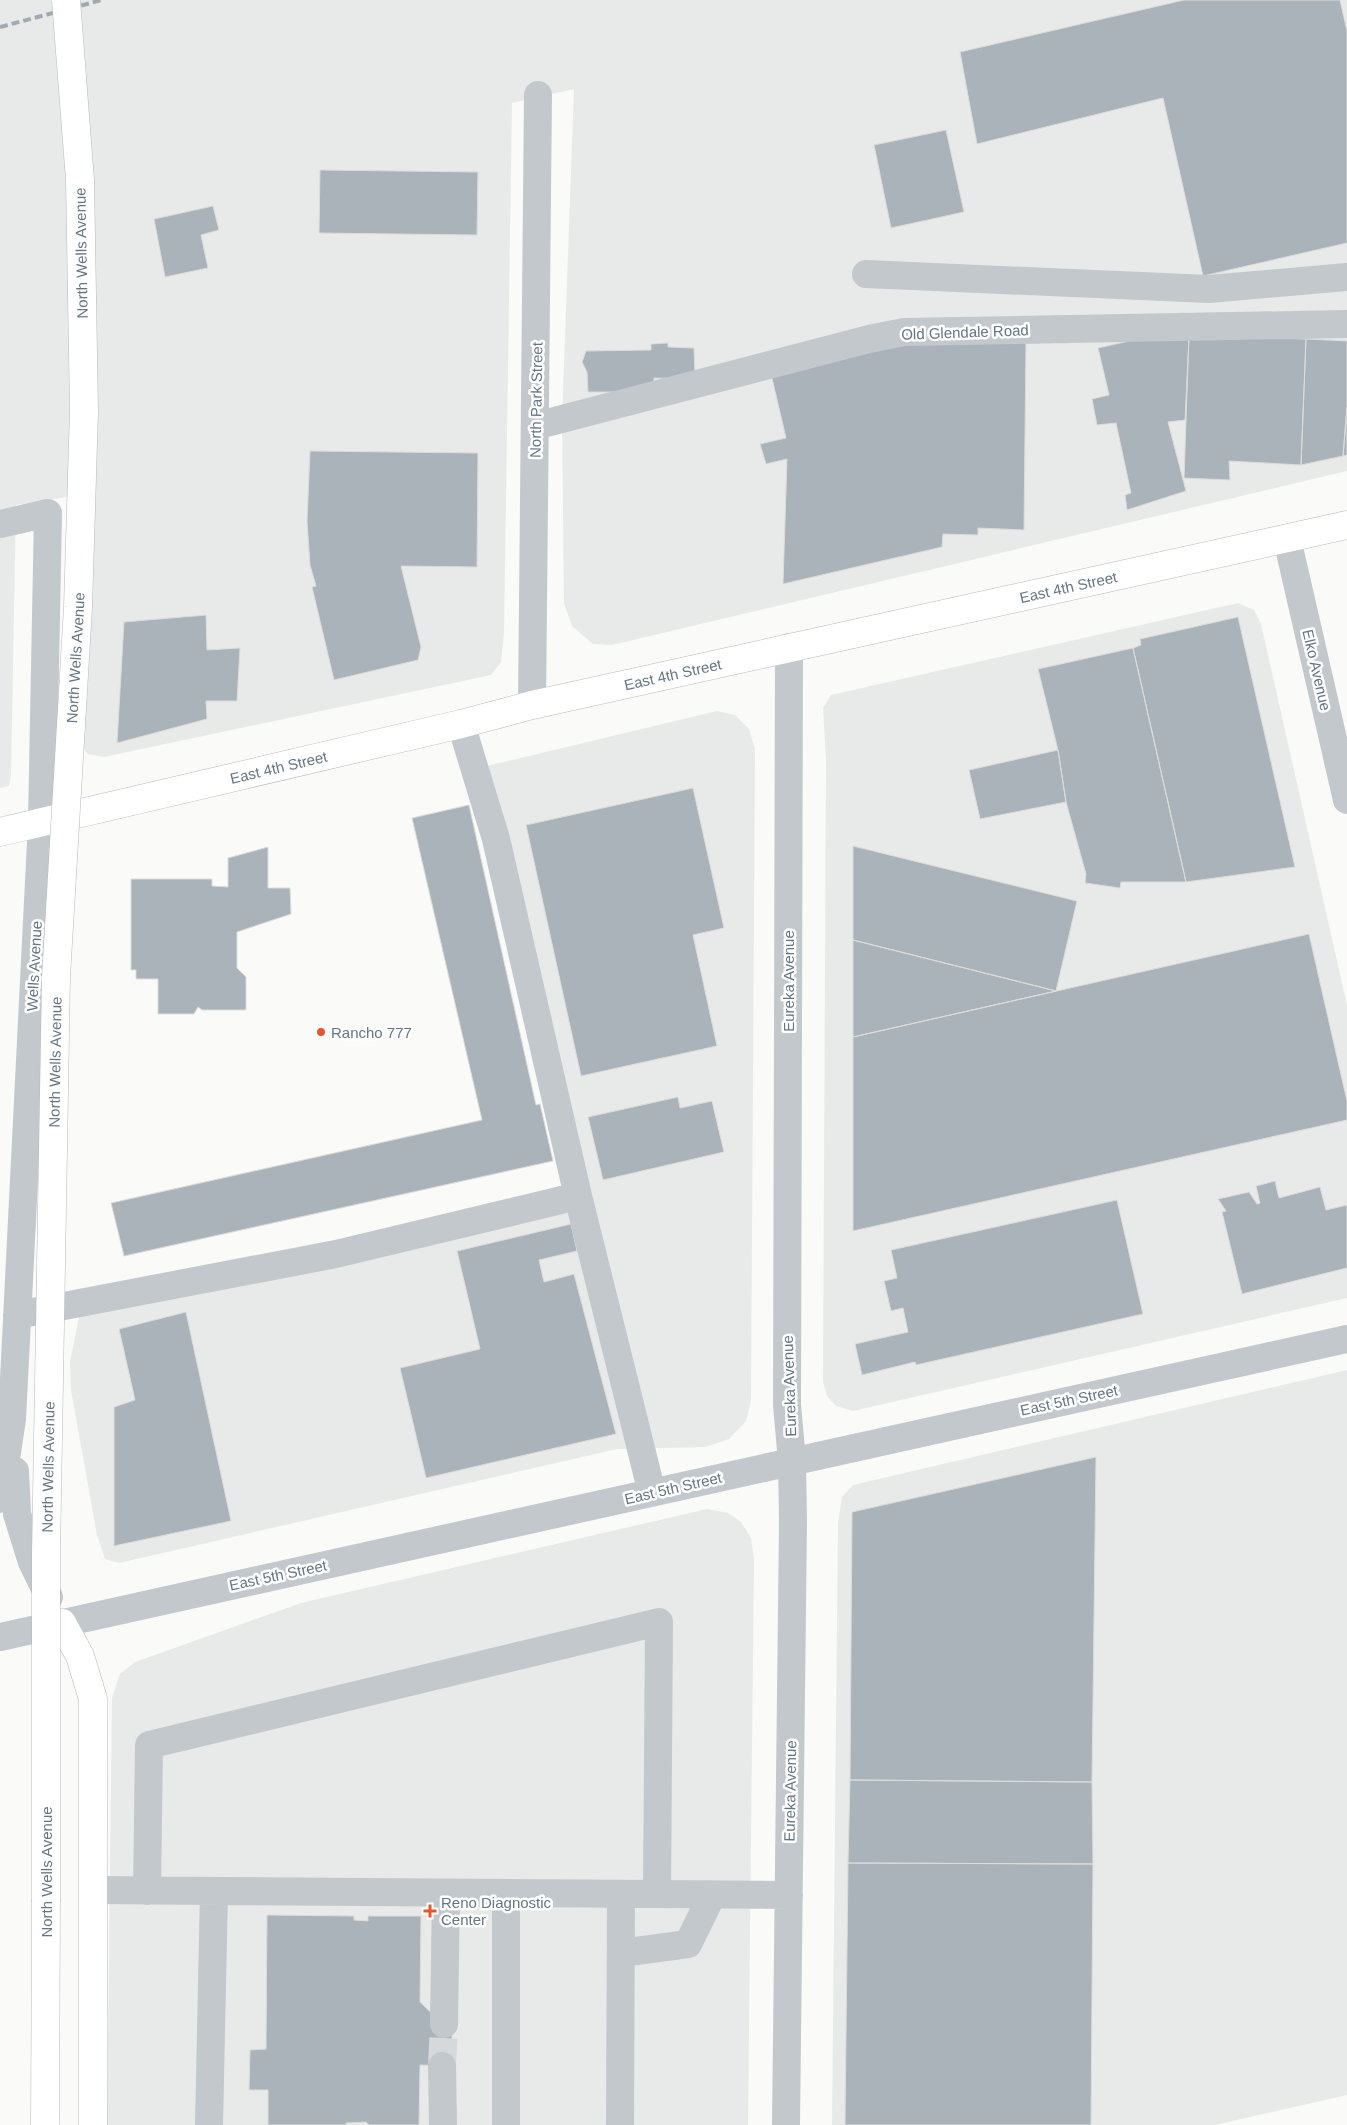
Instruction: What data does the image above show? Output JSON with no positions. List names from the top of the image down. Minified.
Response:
{"streets":{"main road":["North Wells Avenue","East 4th Street"],"street":["Old Glendale Road","North Park Street","Elko Avenue","Wells Avenue","Eureka Avenue","East 5th Street"]},"crossings":[["Old Glendale Road","North Park Street"],["North Park Street","East 4th Street"],["East 4th Street","Elko Avenue"],["East 4th Street","Wells Avenue"],["East 4th Street","Eureka Avenue"],["Wells Avenue","East 5th Street"],["Eureka Avenue","East 5th Street"]],"places":{"other":["Rancho 777"],"health":["Reno Diagnostic Center"]}}
